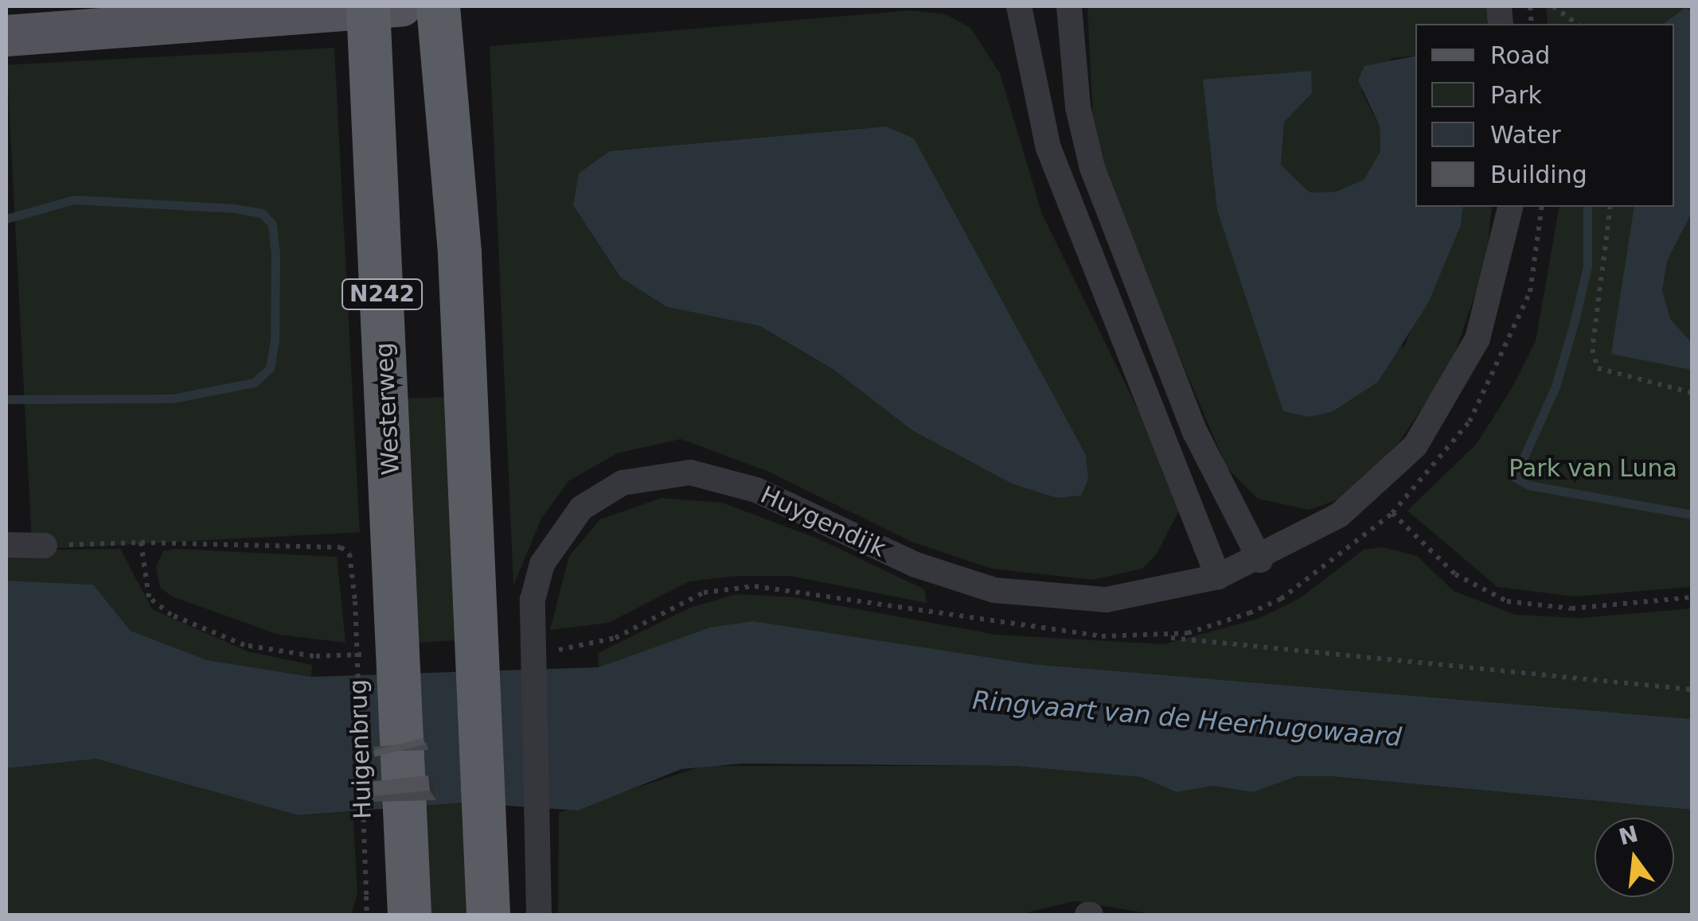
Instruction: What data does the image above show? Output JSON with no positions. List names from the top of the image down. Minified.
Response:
{"streets":{"highway":["N242","Westerweg","Huigenbrug"],"street":["Huygendijk"]},"crossings":[["Westerweg","Huigenbrug"]],"water":["Ringvaart van de Heerhugowaard"],"parks":["Park van Luna"],"legend":["Road","Park","Water","Building"],"north":"top"}
